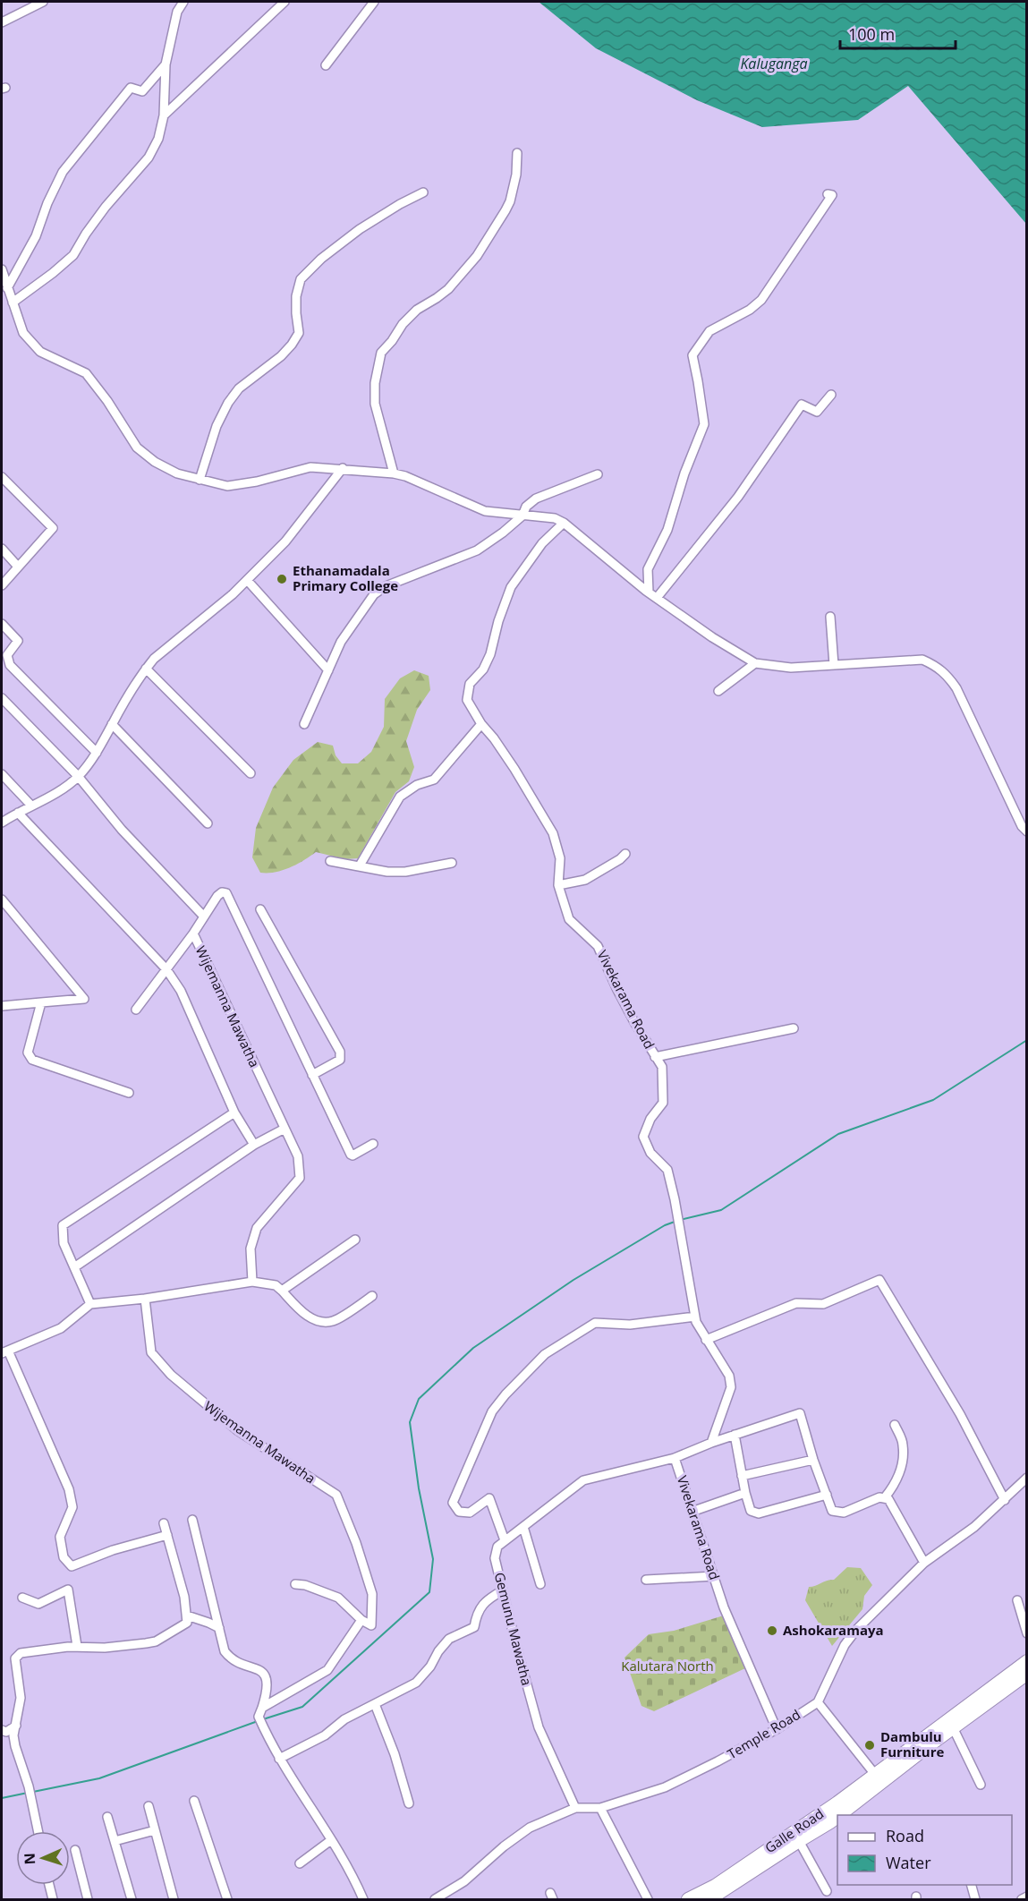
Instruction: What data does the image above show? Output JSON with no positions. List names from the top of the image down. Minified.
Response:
{"streets":{"highway":["Galle Road"],"street":["Vivekarama Road","Wijemanna Mawatha","Gemunu Mawatha","Temple Road"]},"crossings":[["Vivekarama Road","Temple Road"],["Gemunu Mawatha","Temple Road"]],"water":["Kaluganga"],"parks":["Kalutara North"],"places":["Ethanamadala Primary College","Ashokaramaya","Dambulu Furniture"],"legend":["Road","Water"],"scale_bar":"100 m","north":"left"}
